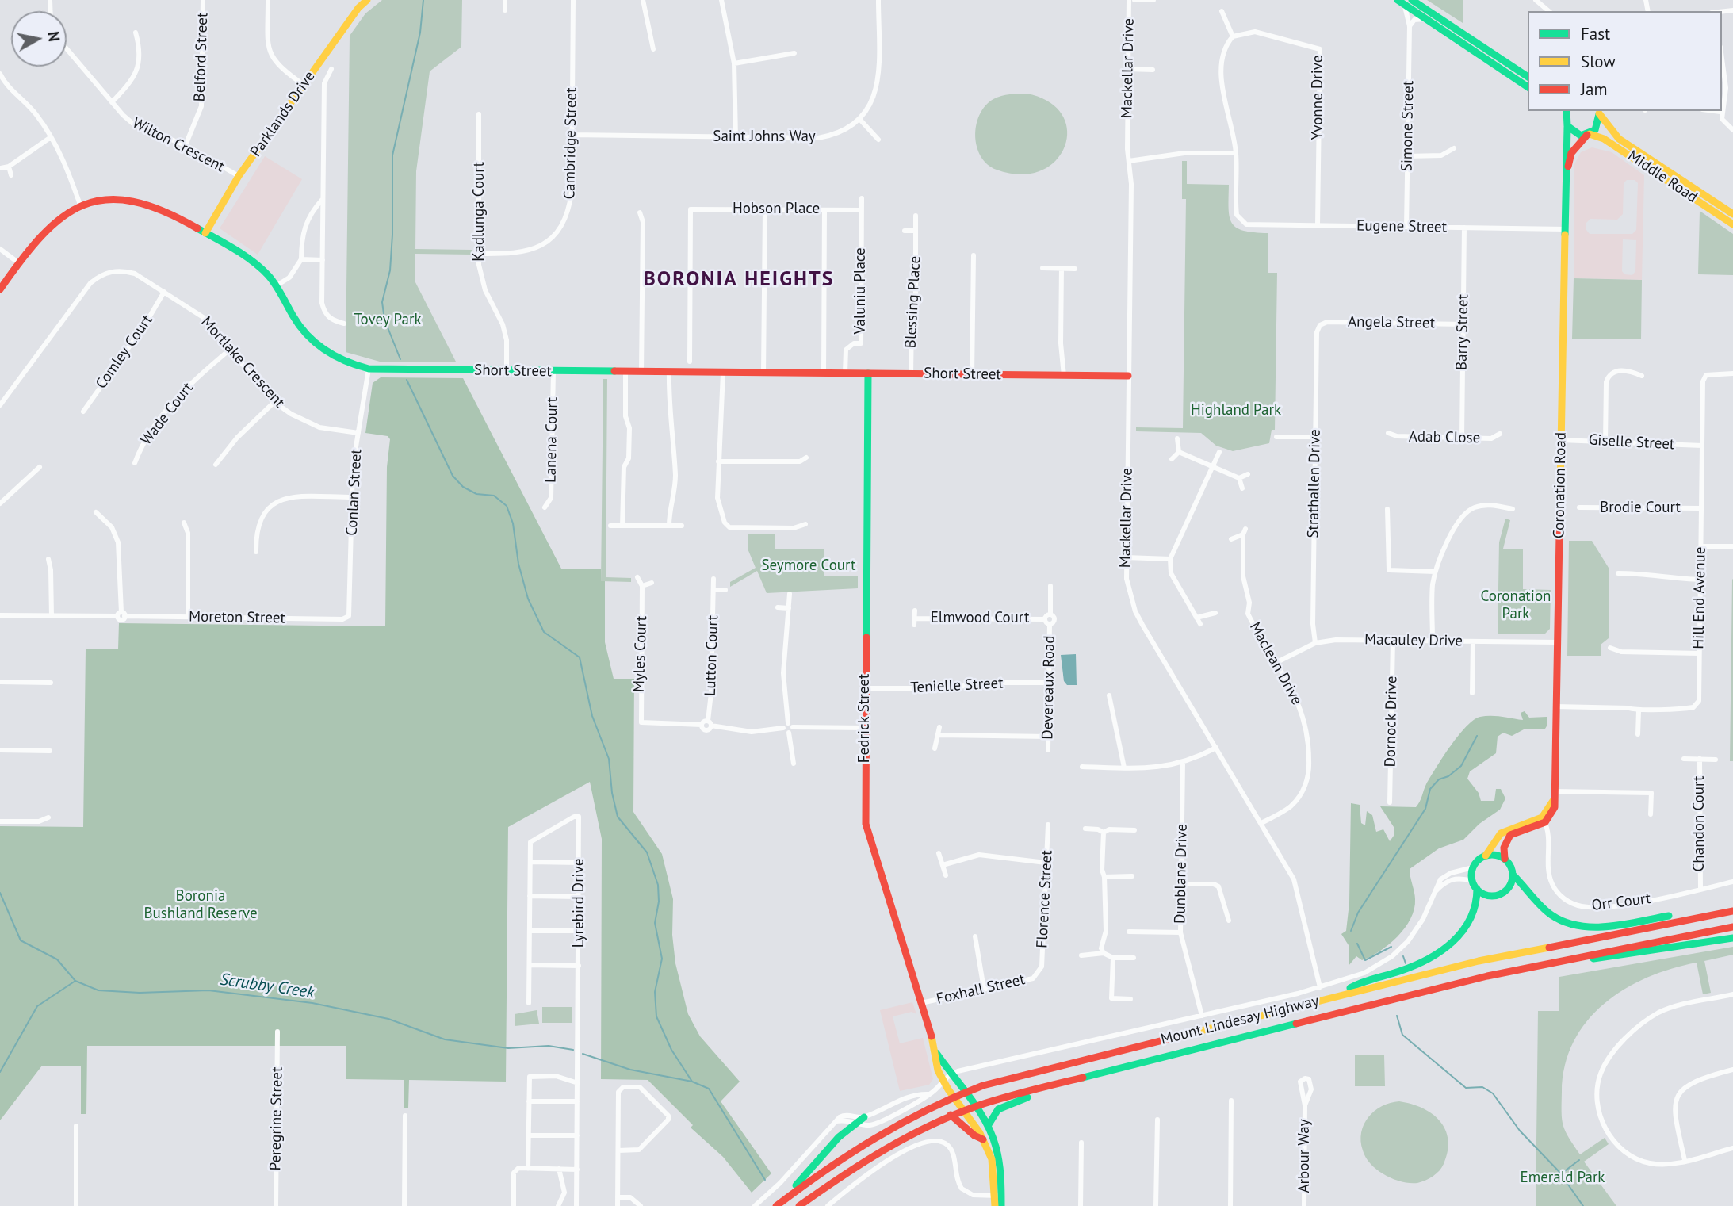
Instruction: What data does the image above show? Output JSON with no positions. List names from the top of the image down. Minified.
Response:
{"streets":{"main road":["Parklands Drive","Middle Road","Short Street","Coronation Road","Fedrick Street","Mount Lindesay Highway"],"street":["Belford Street","Mackellar Drive","Yvonne Drive","Simone Street","Saint Johns Way","Cambridge Street","Wilton Crescent","Hobson Place","Kadlunga Court","Eugene Street","Valuniu Place","Blessing Place","Angela Street","Barry Street","Comley Court","Mortlake Crescent","Wade Court","Adab Close","Lanena Court","Giselle Street","Strathallen Drive","Conlan Street","Brodie Court","Hill End Avenue","Moreton Street","Elmwood Court","Macauley Drive","Myles Court","Lutton Court","Maclean Drive","Tenielle Street","Devereaux Road","Dornock Drive","Chandon Court","Dunblane Drive","Florence Street","Orr Court","Lyrebird Drive","Foxhall Street","Peregrine Street","Arbour Way"]},"crossings":[["Belford Street","Wilton Crescent"],["Mackellar Drive","Short Street"],["Mackellar Drive","Maclean Drive"],["Yvonne Drive","Eugene Street"],["Parklands Drive","Wilton Crescent"],["Parklands Drive","Short Street"],["Simone Street","Eugene Street"],["Saint Johns Way","Cambridge Street"],["Cambridge Street","Kadlunga Court"],["Middle Road","Coronation Road"],["Hobson Place","Valuniu Place"],["Kadlunga Court","Short Street"],["Eugene Street","Barry Street"],["Eugene Street","Coronation Road"],["Valuniu Place","Short Street"],["Blessing Place","Short Street"],["Angela Street","Barry Street"],["Angela Street","Strathallen Drive"],["Barry Street","Adab Close"],["Comley Court","Mortlake Crescent"],["Mortlake Crescent","Wade Court"],["Mortlake Crescent","Conlan Street"],["Short Street","Lanena Court"],["Short Street","Conlan Street"],["Short Street","Fedrick Street"],["Giselle Street","Coronation Road"],["Giselle Street","Hill End Avenue"],["Strathallen Drive","Macauley Drive"],["Coronation Road","Hill End Avenue"],["Coronation Road","Macauley Drive"],["Coronation Road","Orr Court"],["Conlan Street","Moreton Street"],["Brodie Court","Hill End Avenue"],["Macauley Drive","Maclean Drive"],["Macauley Drive","Dornock Drive"],["Myles Court","Lutton Court"],["Tenielle Street","Devereaux Road"],["Tenielle Street","Fedrick Street"],["Fedrick Street","Foxhall Street"],["Fedrick Street","Mount Lindesay Highway"],["Chandon Court","Orr Court"],["Florence Street","Foxhall Street"]],"districts":["BORONIA HEIGHTS"],"water":["Scrubby Creek"],"parks":["Tovey Park","Highland Park","Seymore Court","Coronation Park","Boronia Bushland Reserve","Emerald Park"],"legend":["Fast","Slow","Jam"],"north":"right"}
